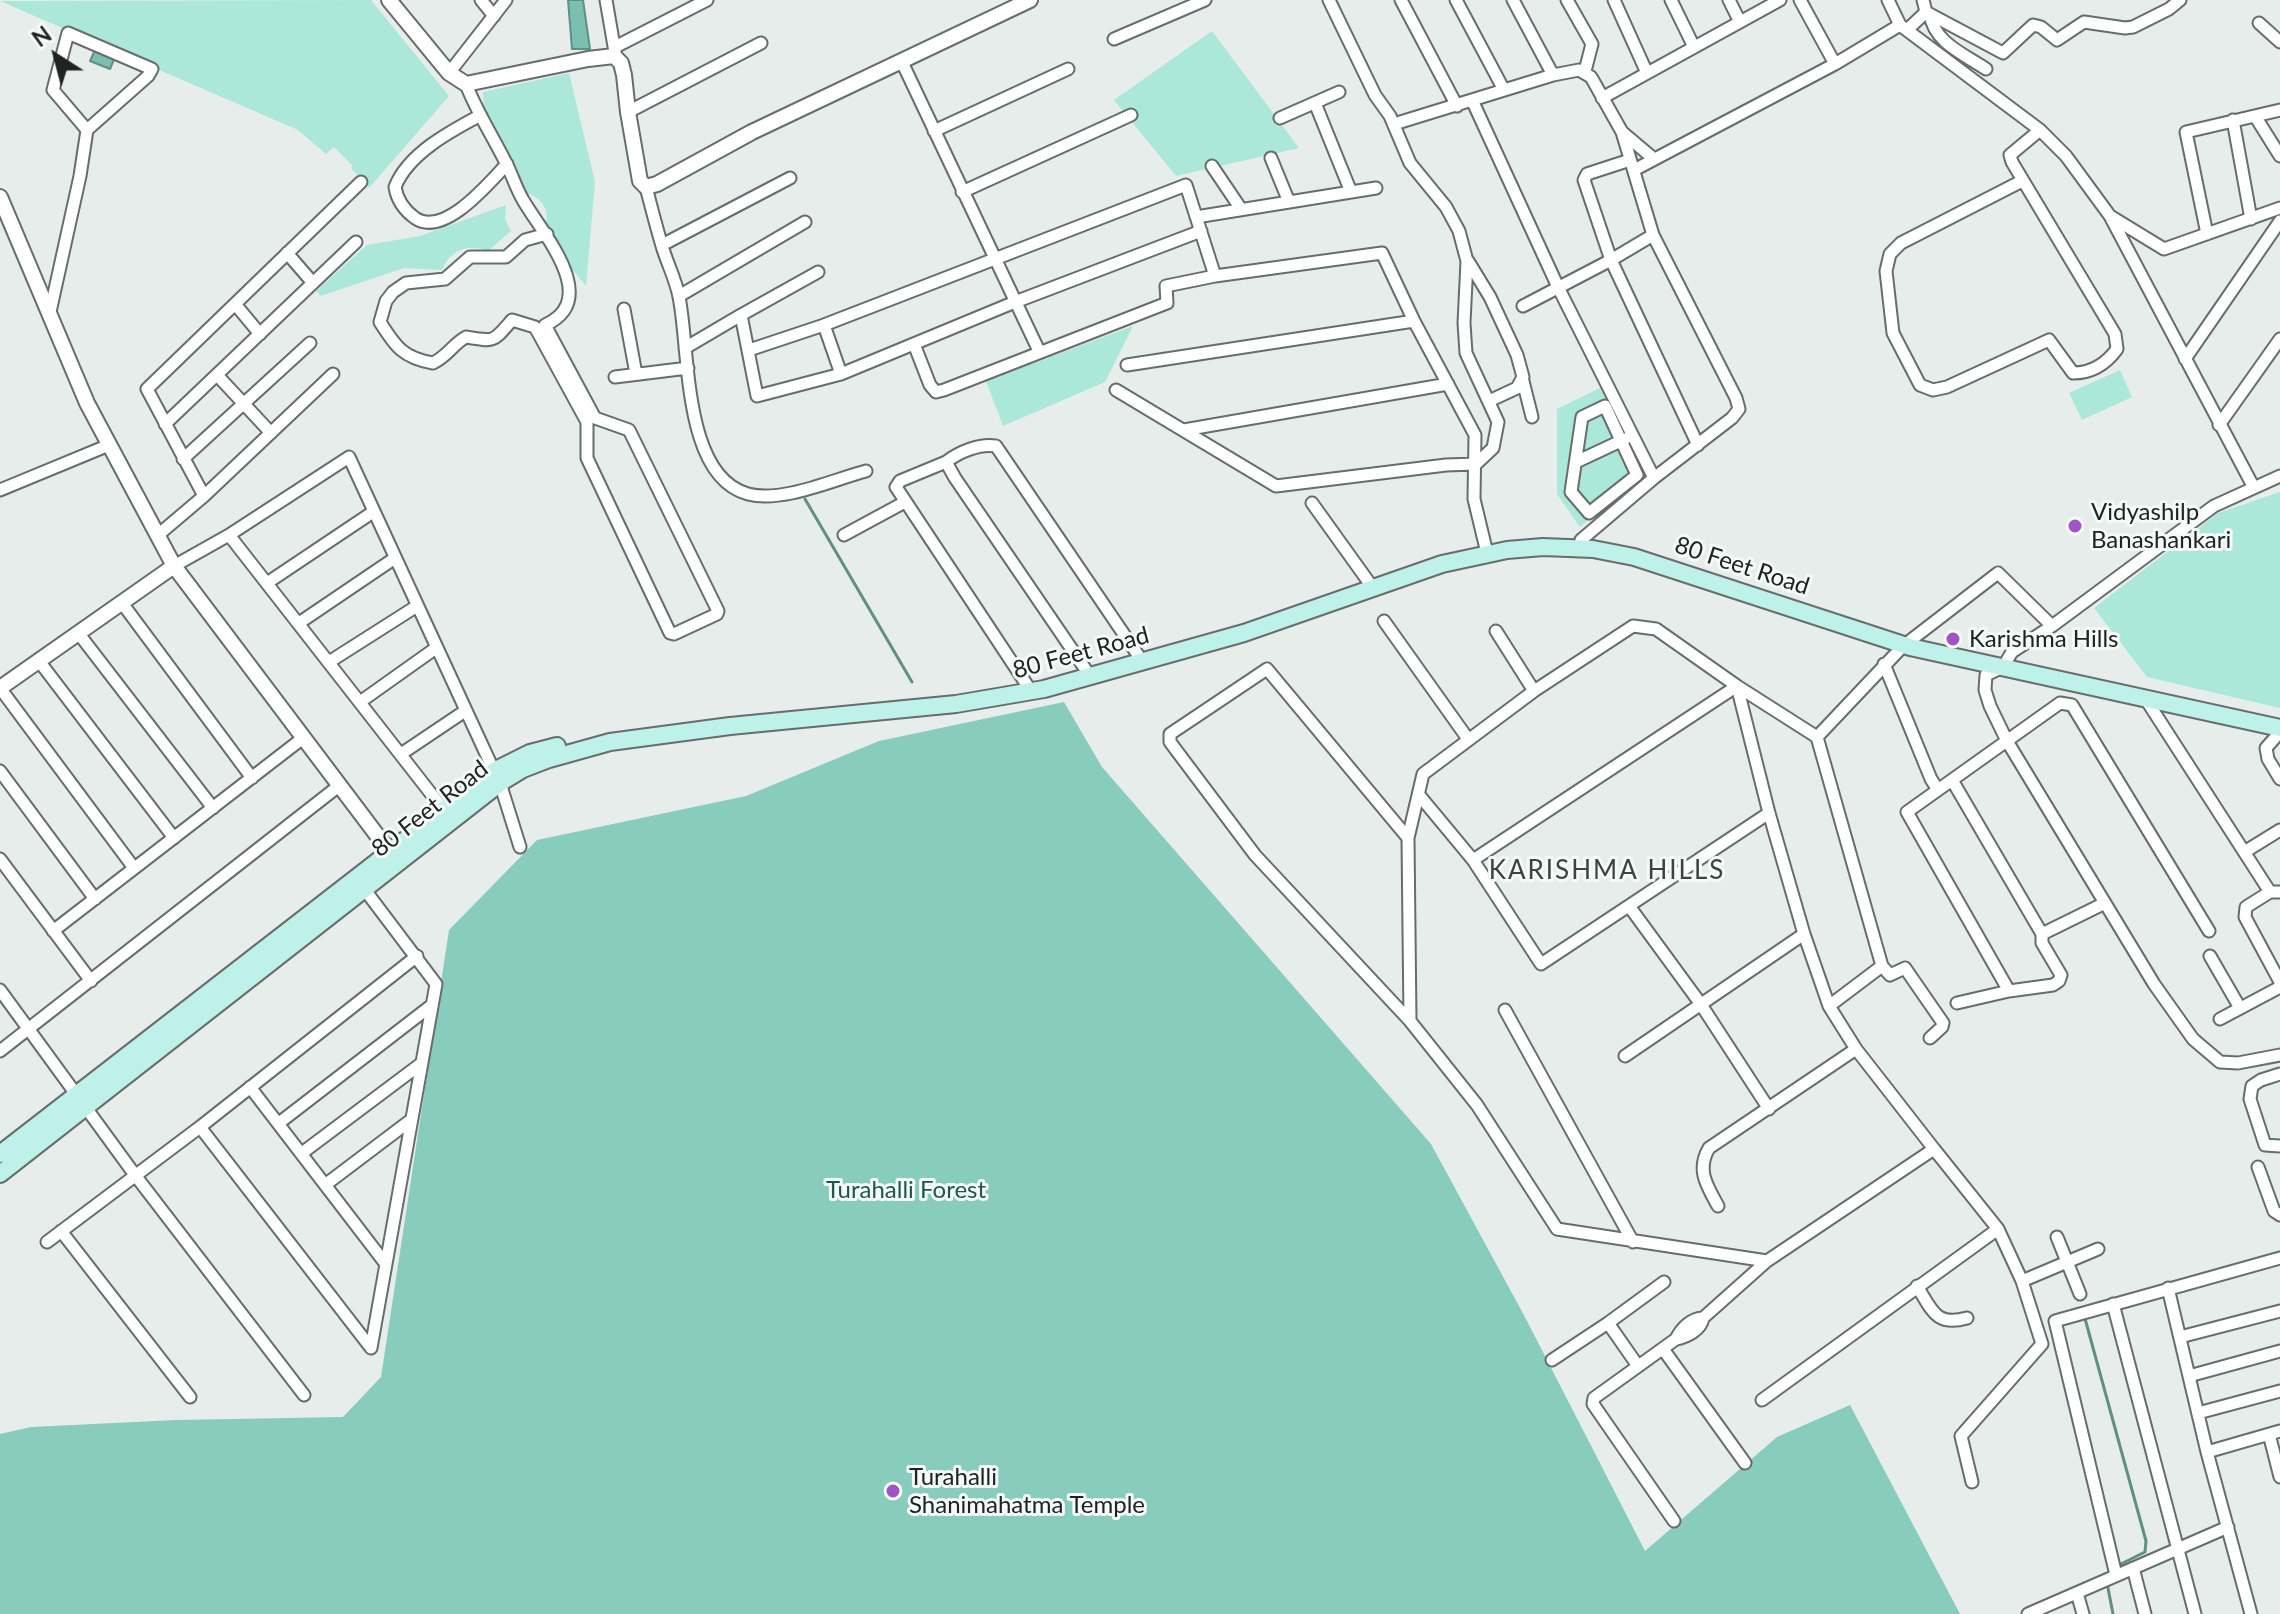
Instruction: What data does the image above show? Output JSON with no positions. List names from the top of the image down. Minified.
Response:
{"streets":{"main road":["80 Feet Road"]},"districts":["KARISHMA HILLS"],"parks":["Turahalli Forest"],"places":["Vidyashilp Banashankari","Karishma Hills","Turahalli Shanimahatma Temple"],"north":"top left"}
